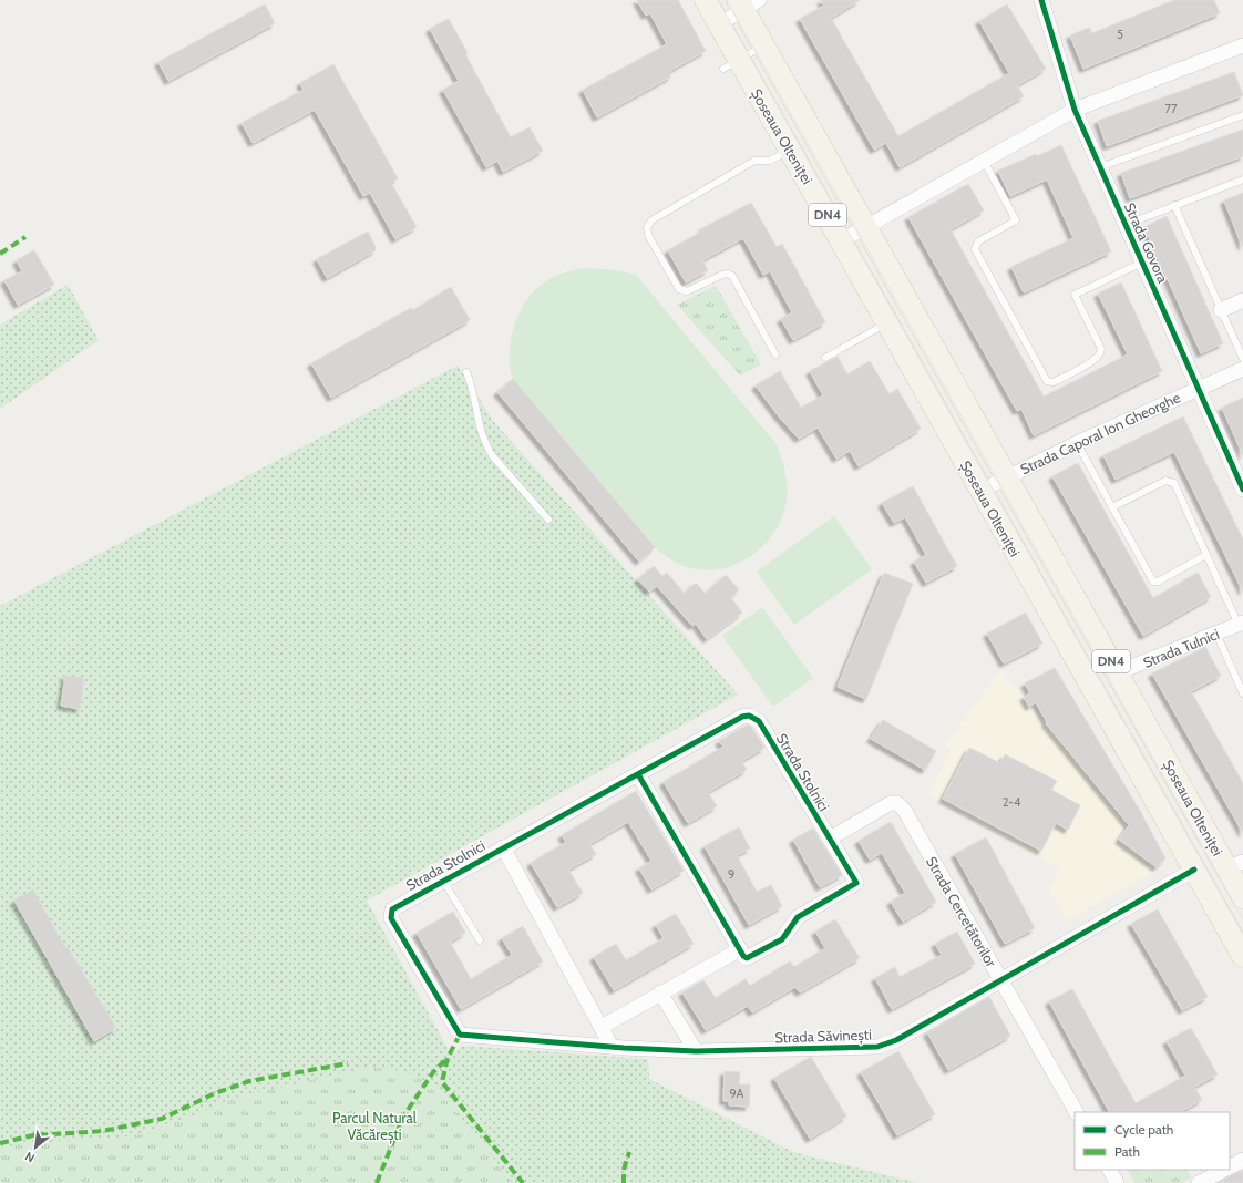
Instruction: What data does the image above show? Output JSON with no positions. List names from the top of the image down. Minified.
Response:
{"streets":{"main road":["Șoseaua Olteniței","DN4"],"street":["Strada Govora","Strada Caporal Ion Gheorghe","Strada Tulnici","Strada Stolnici","Strada Cercetătorilor","Strada Săvinești"]},"crossings":[["Șoseaua Olteniței","Strada Caporal Ion Gheorghe"],["Șoseaua Olteniței","Strada Tulnici"],["Șoseaua Olteniței","Strada Săvinești"],["Strada Govora","Strada Caporal Ion Gheorghe"],["Strada Stolnici","Strada Cercetătorilor"],["Strada Stolnici","Strada Săvinești"],["Strada Cercetătorilor","Strada Săvinești"]],"parks":["Parcul Natural Văcărești"],"house_numbers":["5","77","2-4","9","9A"],"legend":["Cycle path","Path"],"north":"bottom left"}
